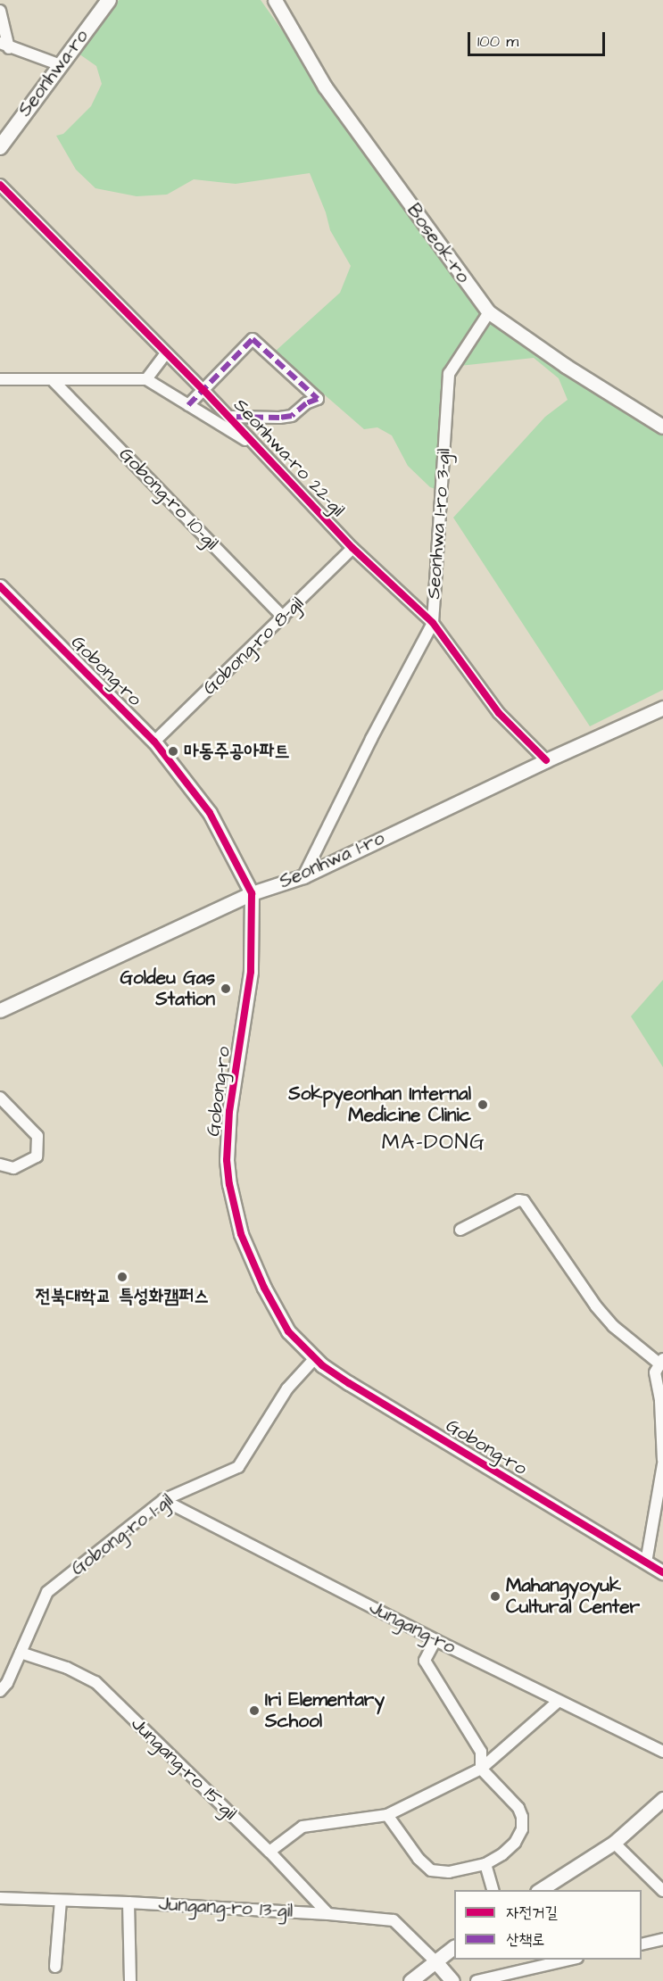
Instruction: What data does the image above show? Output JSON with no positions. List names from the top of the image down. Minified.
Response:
{"streets":{"main road":["Seonhwa-ro"],"street":["Boseok-ro","Seonhwa-ro 22-gil","Gobong-ro 10-gil","Seonhwa 1-ro 3-gil","Gobong-ro 8-gil","Gobong-ro","Seonhwa 1-ro","Gobong-ro 1-gil","Jungang-ro","Jungang-ro 15-gil","Jungang-ro 13-gil"]},"crossings":[["Boseok-ro","Seonhwa 1-ro 3-gil"],["Seonhwa-ro 22-gil","Seonhwa 1-ro 3-gil"],["Seonhwa-ro 22-gil","Gobong-ro 8-gil"],["Seonhwa-ro 22-gil","Seonhwa 1-ro"],["Gobong-ro 10-gil","Gobong-ro 8-gil"],["Seonhwa 1-ro 3-gil","Seonhwa 1-ro"],["Gobong-ro 8-gil","Gobong-ro"],["Gobong-ro","Seonhwa 1-ro"],["Gobong-ro","Gobong-ro 1-gil"],["Gobong-ro 1-gil","Jungang-ro"],["Gobong-ro 1-gil","Jungang-ro 15-gil"],["Jungang-ro 15-gil","Jungang-ro 13-gil"]],"districts":["MA-DONG"],"places":["마동주공아파트","Goldeu Gas Station","Sokpyeonhan Internal Medicine Clinic","전북대학교 특성화캠퍼스","Mahangyoyuk Cultural Center","Iri Elementary School"],"legend":["자전거길","산책로"],"scale_bar":"100 m"}
